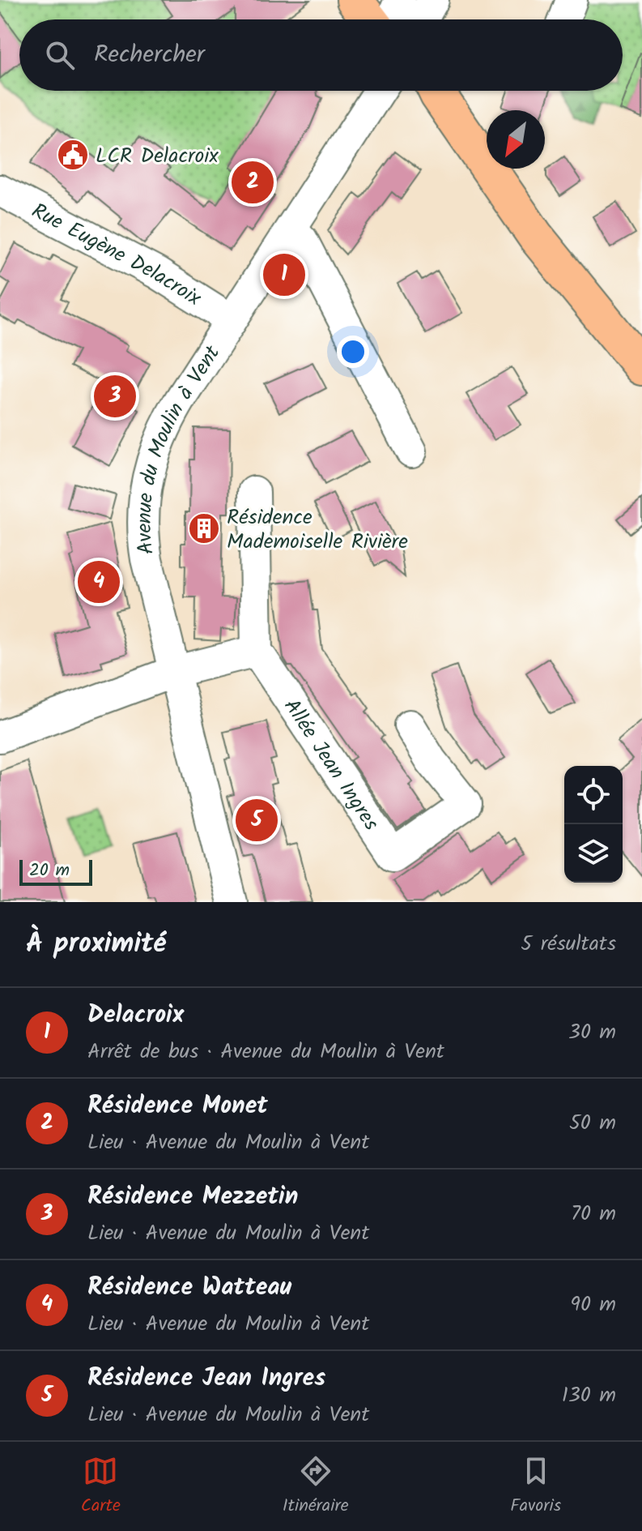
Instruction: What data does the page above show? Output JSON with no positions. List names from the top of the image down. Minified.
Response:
{"streets":{"street":["Rue Eugène Delacroix","Avenue du Moulin à Vent","Allée Jean Ingres"]},"crossings":[["Rue Eugène Delacroix","Avenue du Moulin à Vent"]],"places":{"public building":["LCR Delacroix"],"building":["Résidence Mademoiselle Rivière"]},"scale_bar":"20 m","north":"bottom left","page":{"search":"Rechercher","pins":["2","1","3","4","5"],"scale":"20 m","heading":["À proximité","5 résultats"],"list":[{"mark":"1","name":"Delacroix","note":"Arrêt de bus · Avenue du Moulin à Vent","value":"30 m"},{"mark":"2","name":"Résidence Monet","note":"Lieu · Avenue du Moulin à Vent","value":"50 m"},{"mark":"3","name":"Résidence Mezzetin","note":"Lieu · Avenue du Moulin à Vent","value":"70 m"},{"mark":"4","name":"Résidence Watteau","note":"Lieu · Avenue du Moulin à Vent","value":"90 m"},{"mark":"5","name":"Résidence Jean Ingres","note":"Lieu · Avenue du Moulin à Vent","value":"130 m"}],"nav":["Carte","Itinéraire","Favoris"]}}
